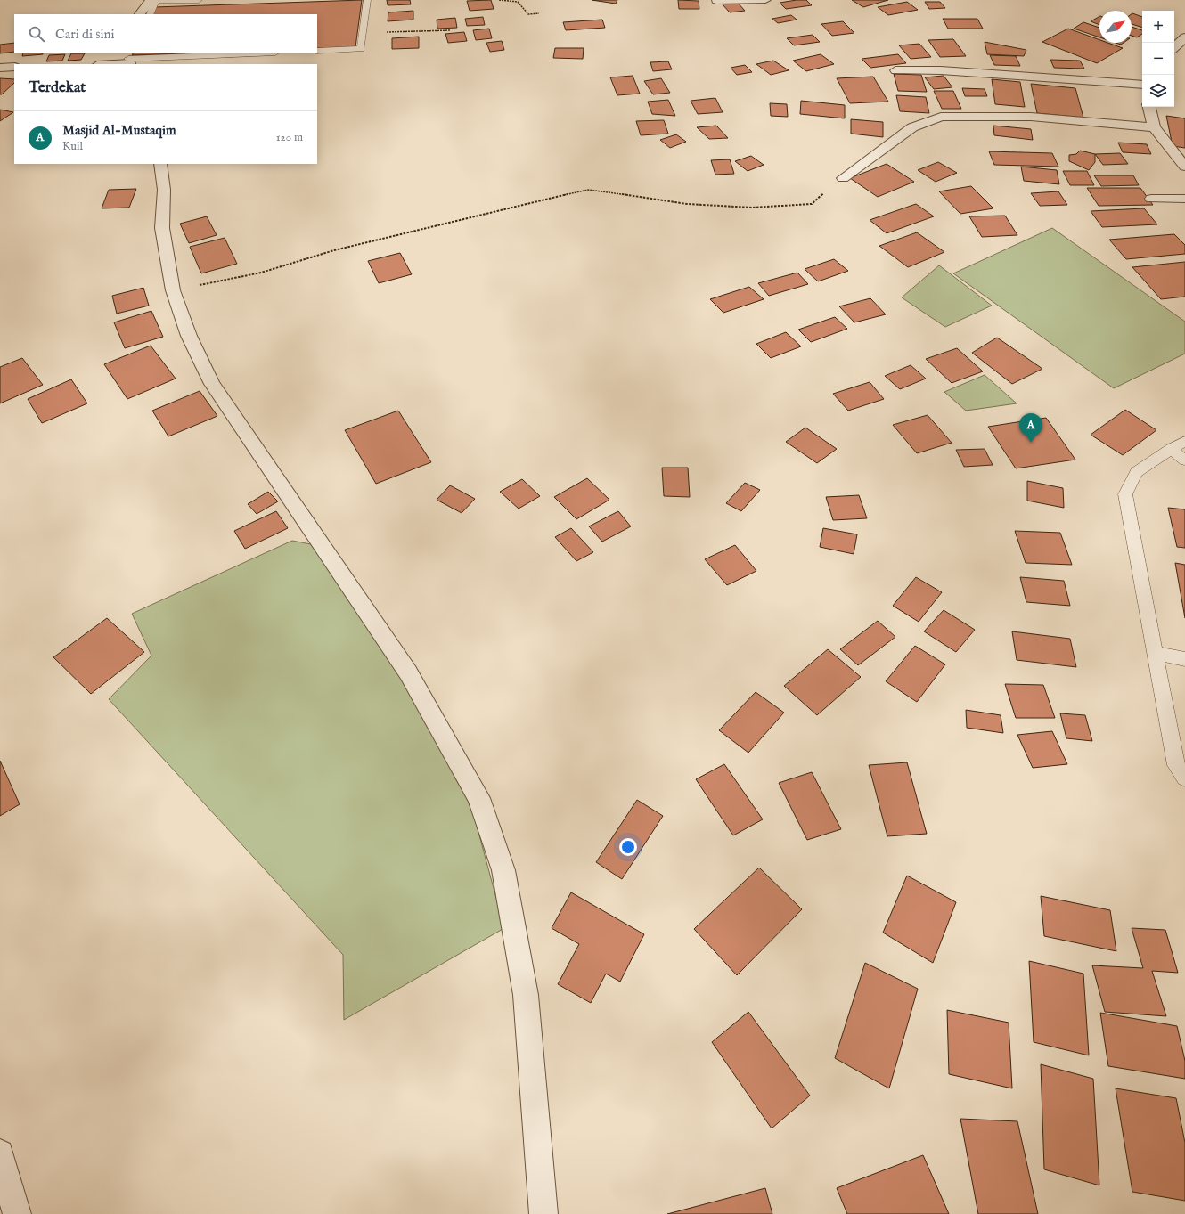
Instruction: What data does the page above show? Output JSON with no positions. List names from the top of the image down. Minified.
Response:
{"north":"top right","page":{"map_buttons":["+","−"],"search":"Cari di sini","heading":"Terdekat","list":[{"mark":"A","name":"Masjid Al-Mustaqim","note":"Kuil","value":"120 m"}],"pins":"A"}}
